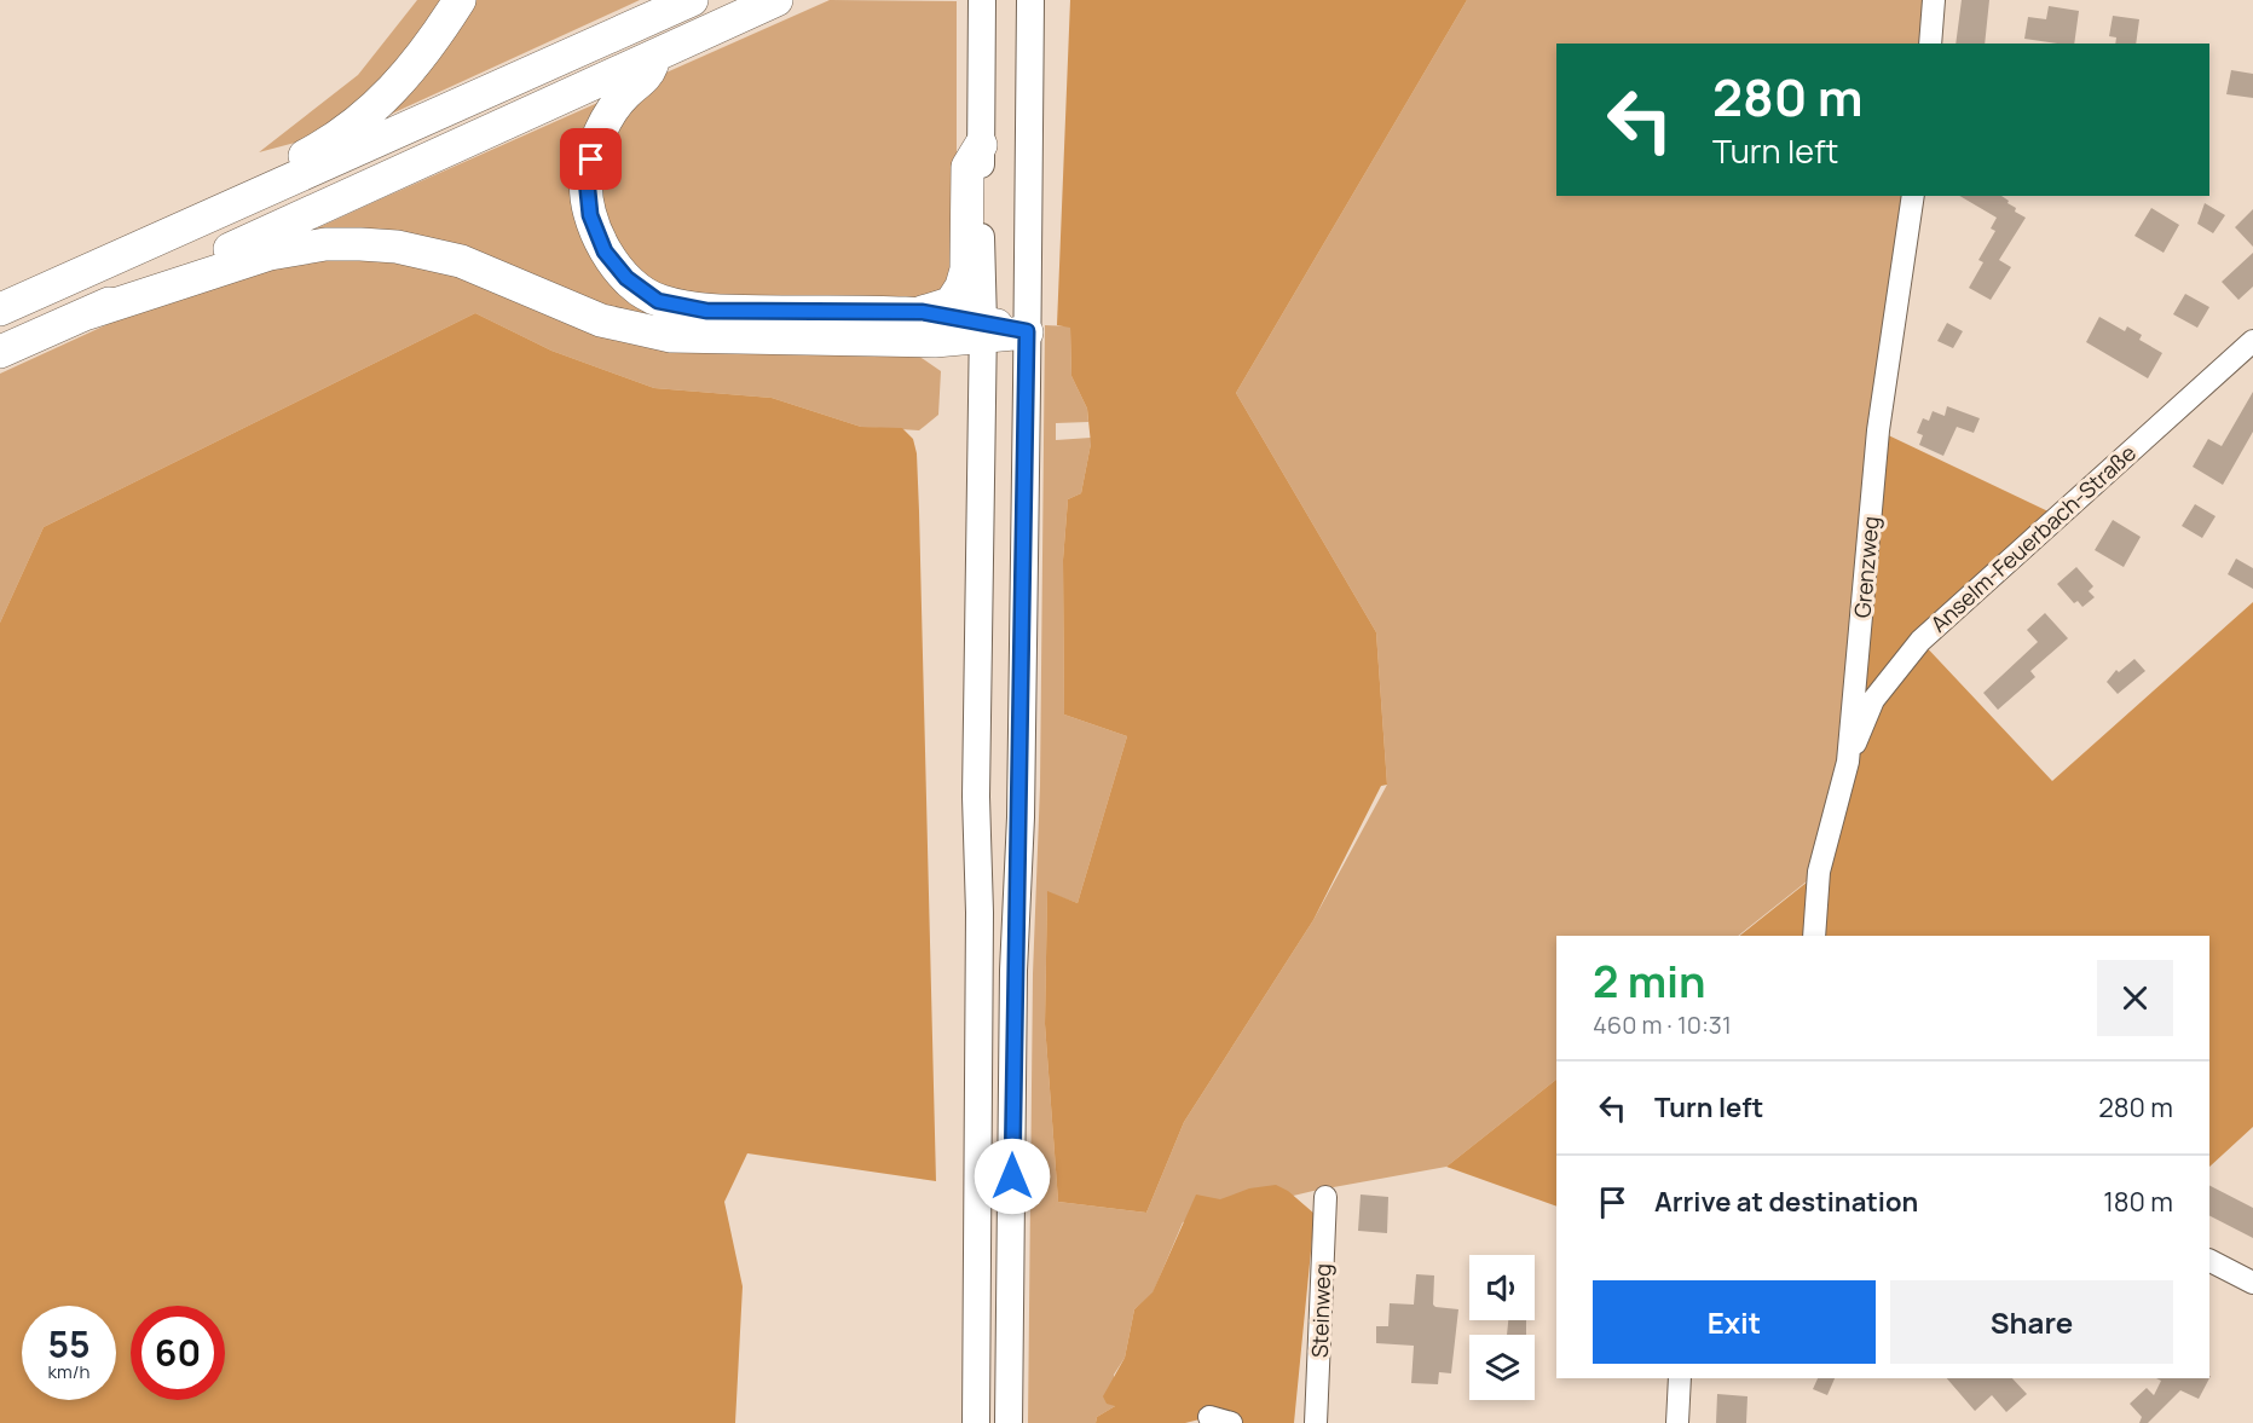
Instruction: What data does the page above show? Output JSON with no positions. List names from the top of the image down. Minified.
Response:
{"streets":{"street":["Anselm-Feuerbach-Straße","Grenzweg","Steinweg"]},"crossings":[["Anselm-Feuerbach-Straße","Grenzweg"]],"page":{"turn":["280 m","Turn left"],"heading":["2 min","460 m · 10:31"],"list":[{"name":"Turn left","value":"280 m"},{"name":"Arrive at destination","value":"180 m"}],"buttons":["Exit","Share"],"speed":"55 km/h","limit":"60"}}
